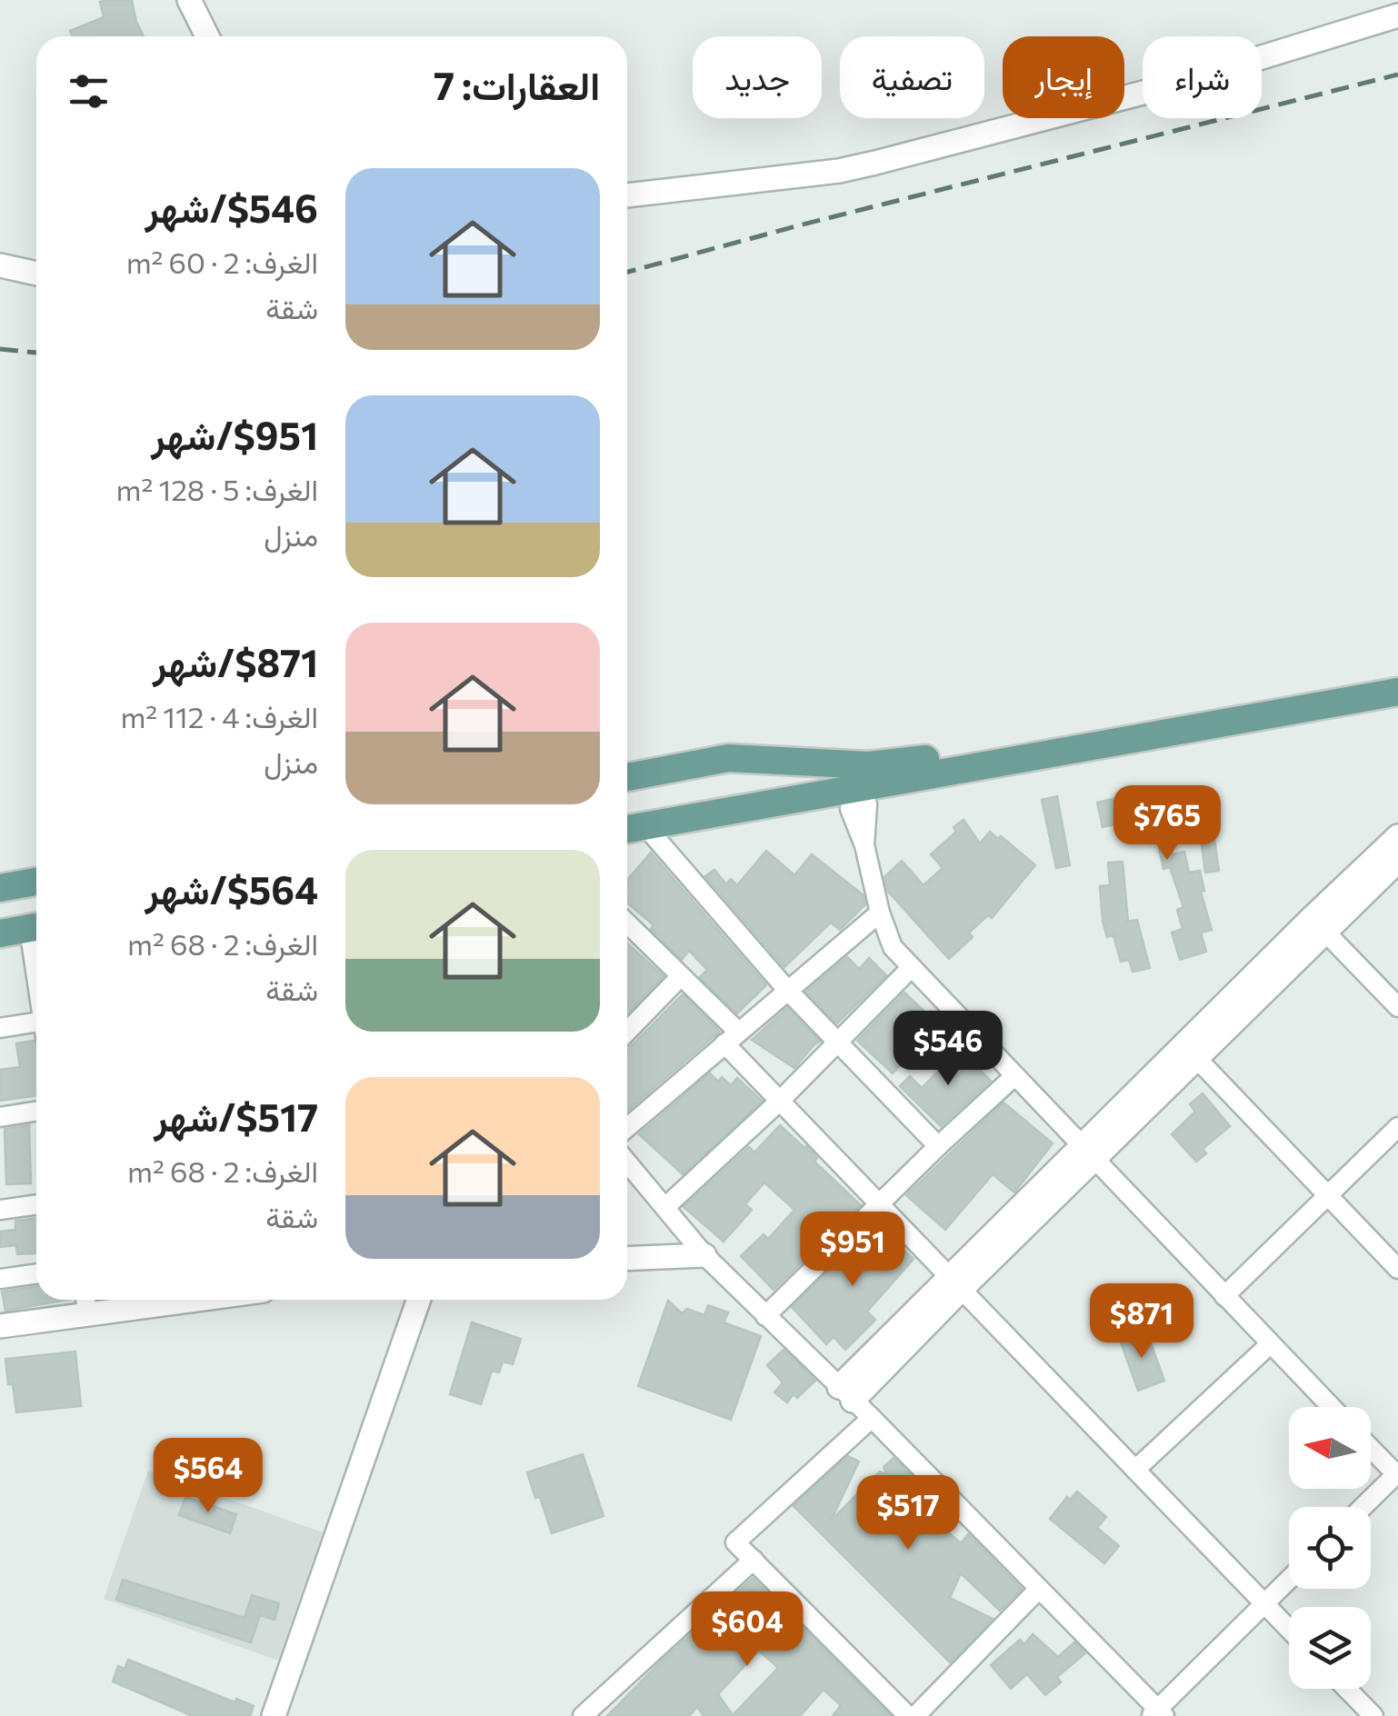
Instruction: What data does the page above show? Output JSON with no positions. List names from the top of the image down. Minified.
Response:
{"north":"left","page":{"chip":["شراء","إيجار","تصفية","جديد"],"heading":"العقارات: 7","list":[{"name":"$546/شهر","note":"الغرف: 2 · 60 m² · شقة"},{"name":"$951/شهر","note":"الغرف: 5 · 128 m² · منزل"},{"name":"$871/شهر","note":"الغرف: 4 · 112 m² · منزل"},{"name":"$564/شهر","note":"الغرف: 2 · 68 m² · شقة"},{"name":"$517/شهر","note":"الغرف: 2 · 68 m² · شقة"}],"price":["$765","$546","$951","$871","$564","$517","$604"]}}
